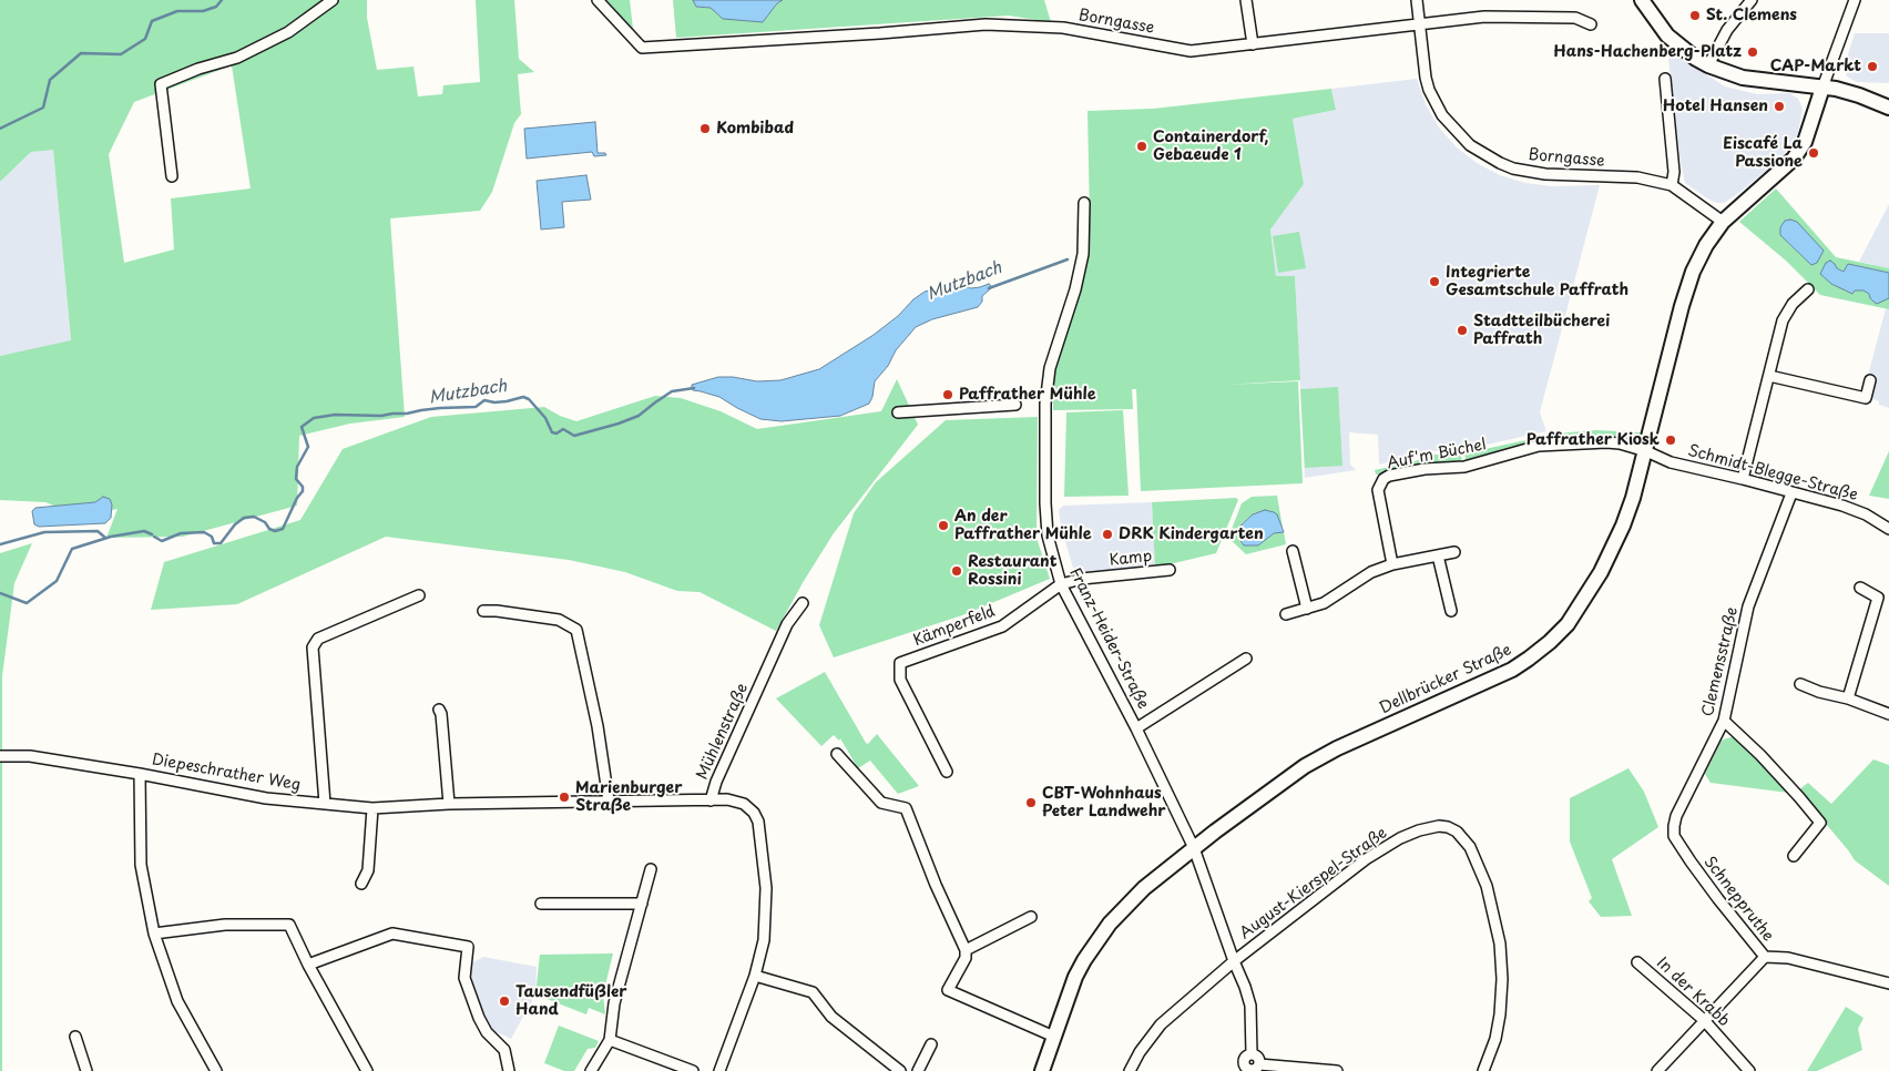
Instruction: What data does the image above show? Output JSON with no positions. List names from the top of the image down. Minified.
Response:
{"streets":{"main road":["Dellbrücker Straße"],"street":["Borngasse","Auf'm Büchel","Schmidt-Blegge-Straße","Kamp","Kämperfeld","Franz-Heider-Straße","Clemensstraße","Mühlenstraße","Diepeschrather Weg","August-Kierspel-Straße","Schneppruthe","In der Krabb"]},"crossings":[["Borngasse","Dellbrücker Straße"],["Auf'm Büchel","Schmidt-Blegge-Straße"],["Auf'm Büchel","Dellbrücker Straße"],["Schmidt-Blegge-Straße","Clemensstraße"],["Schmidt-Blegge-Straße","Dellbrücker Straße"],["Kamp","Kämperfeld"],["Kamp","Franz-Heider-Straße"],["Kämperfeld","Franz-Heider-Straße"],["Franz-Heider-Straße","Dellbrücker Straße"],["Franz-Heider-Straße","August-Kierspel-Straße"],["Clemensstraße","Schneppruthe"],["Mühlenstraße","Diepeschrather Weg"]],"water":["Mutzbach"],"places":["St. Clemens","Hans-Hachenberg-Platz","CAP-Markt","Hotel Hansen","Kombibad","Containerdorf, Gebaeude 1","Eiscafé La Passione","Integrierte Gesamtschule Paffrath","Stadtteilbücherei Paffrath","Paffrather Mühle","Paffrather Kiosk","An der Paffrather Mühle","DRK Kindergarten","Restaurant Rossini","Marienburger Straße","CBT-Wohnhaus Peter Landwehr","Tausendfüßler Hand"]}
